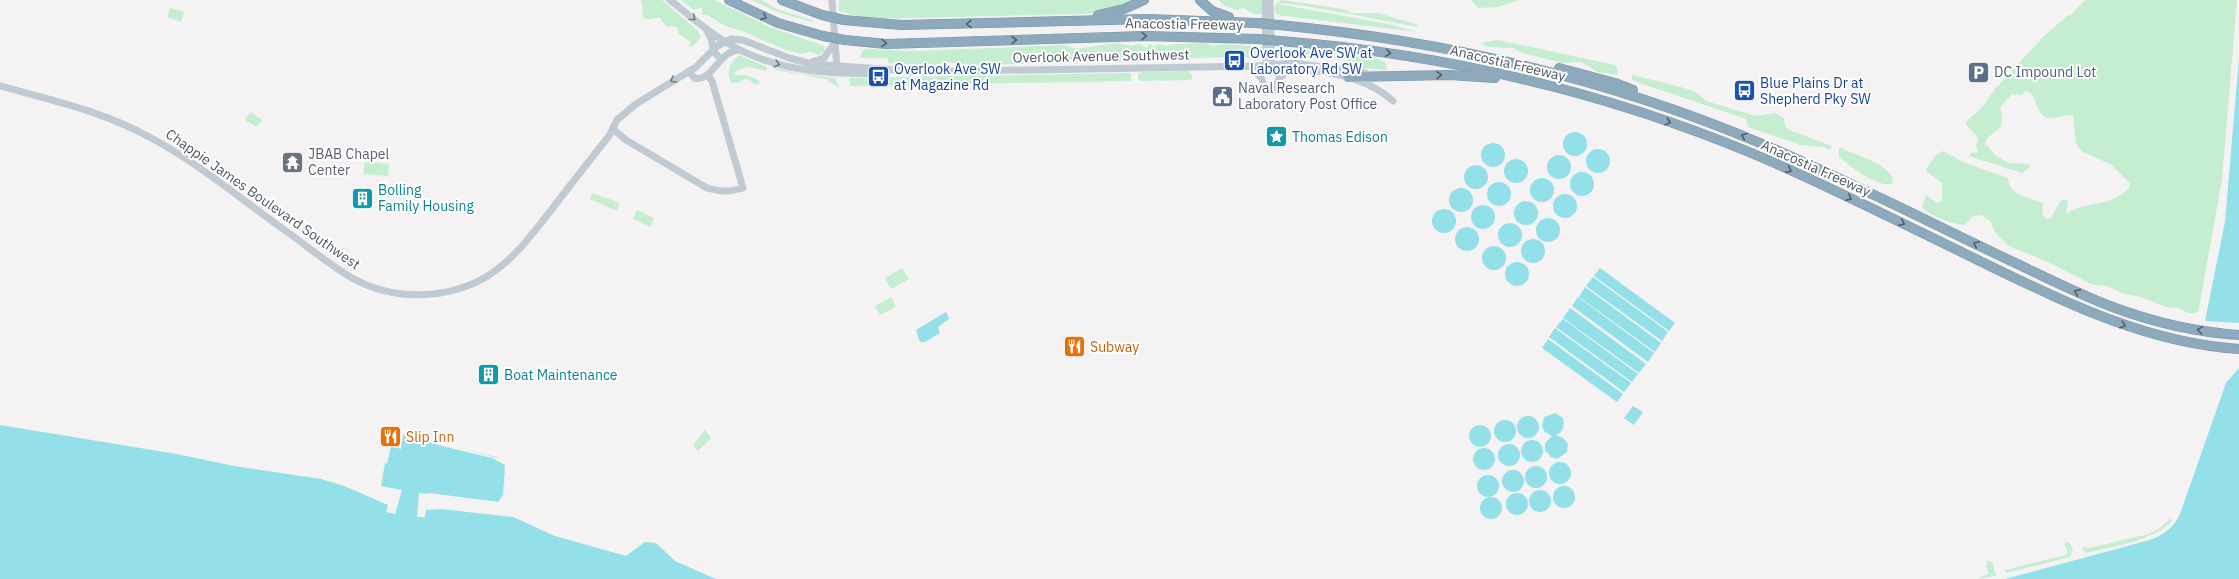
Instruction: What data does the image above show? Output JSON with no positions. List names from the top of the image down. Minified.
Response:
{"streets":{"highway":["Anacostia Freeway"],"street":["Overlook Avenue Southwest","Chappie James Boulevard Southwest"]},"crossings":[["Overlook Avenue Southwest","Chappie James Boulevard Southwest"]],"places":{"bus stop":["Overlook Ave SW at Laboratory Rd SW","Overlook Ave SW at Magazine Rd","Blue Plains Dr at Shepherd Pky SW"],"parking":["DC Impound Lot"],"public building":["Naval Research Laboratory Post Office"],"place":["Thomas Edison"],"temple":["JBAB Chapel Center"],"building":["Bolling Family Housing","Boat Maintenance"],"restaurant":["Subway","Slip Inn"]}}
